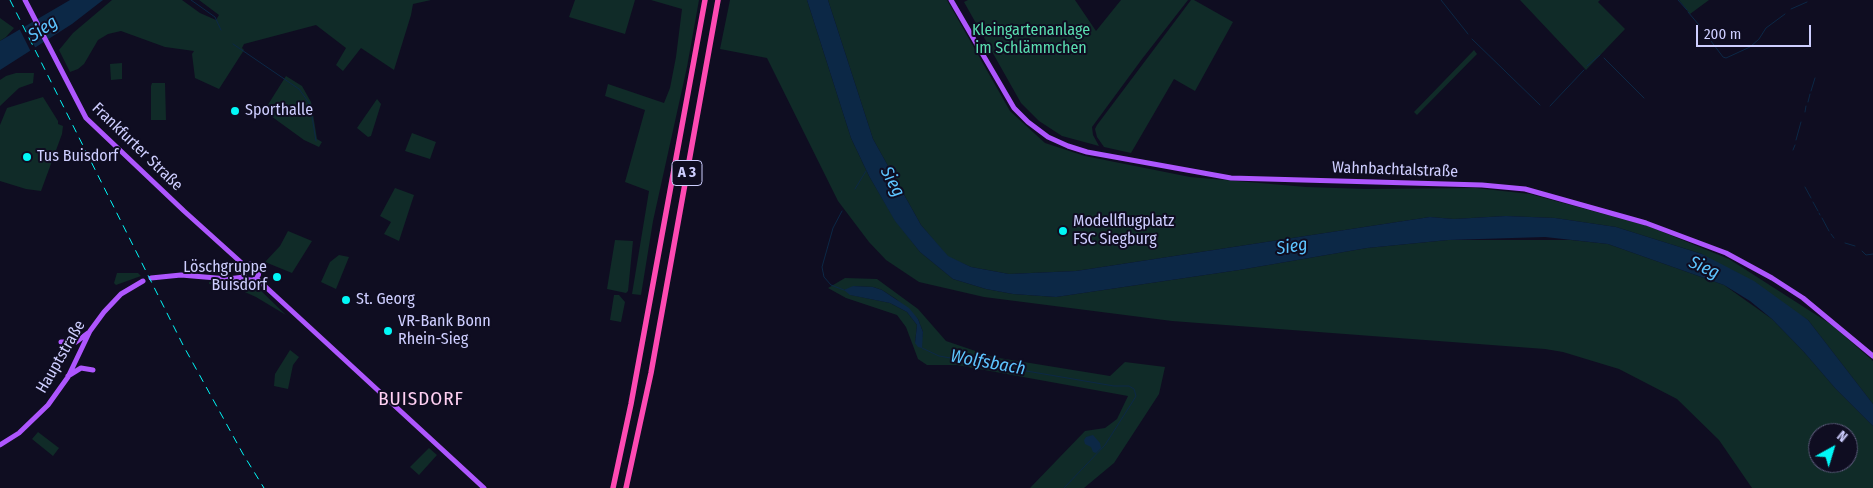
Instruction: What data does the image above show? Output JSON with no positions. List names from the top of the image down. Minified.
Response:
{"streets":{"highway":["A 3"],"main road":["Frankfurter Straße","Wahnbachtalstraße","Hauptstraße"]},"districts":["BUISDORF"],"water":["Sieg","Wolfsbach"],"parks":["Kleingartenanlage im Schlämmchen"],"places":["Sporthalle","Tus Buisdorf","Modellflugplatz FSC Siegburg","Löschgruppe Buisdorf","St. Georg","VR-Bank Bonn Rhein-Sieg"],"scale_bar":"200 m","north":"top right"}
